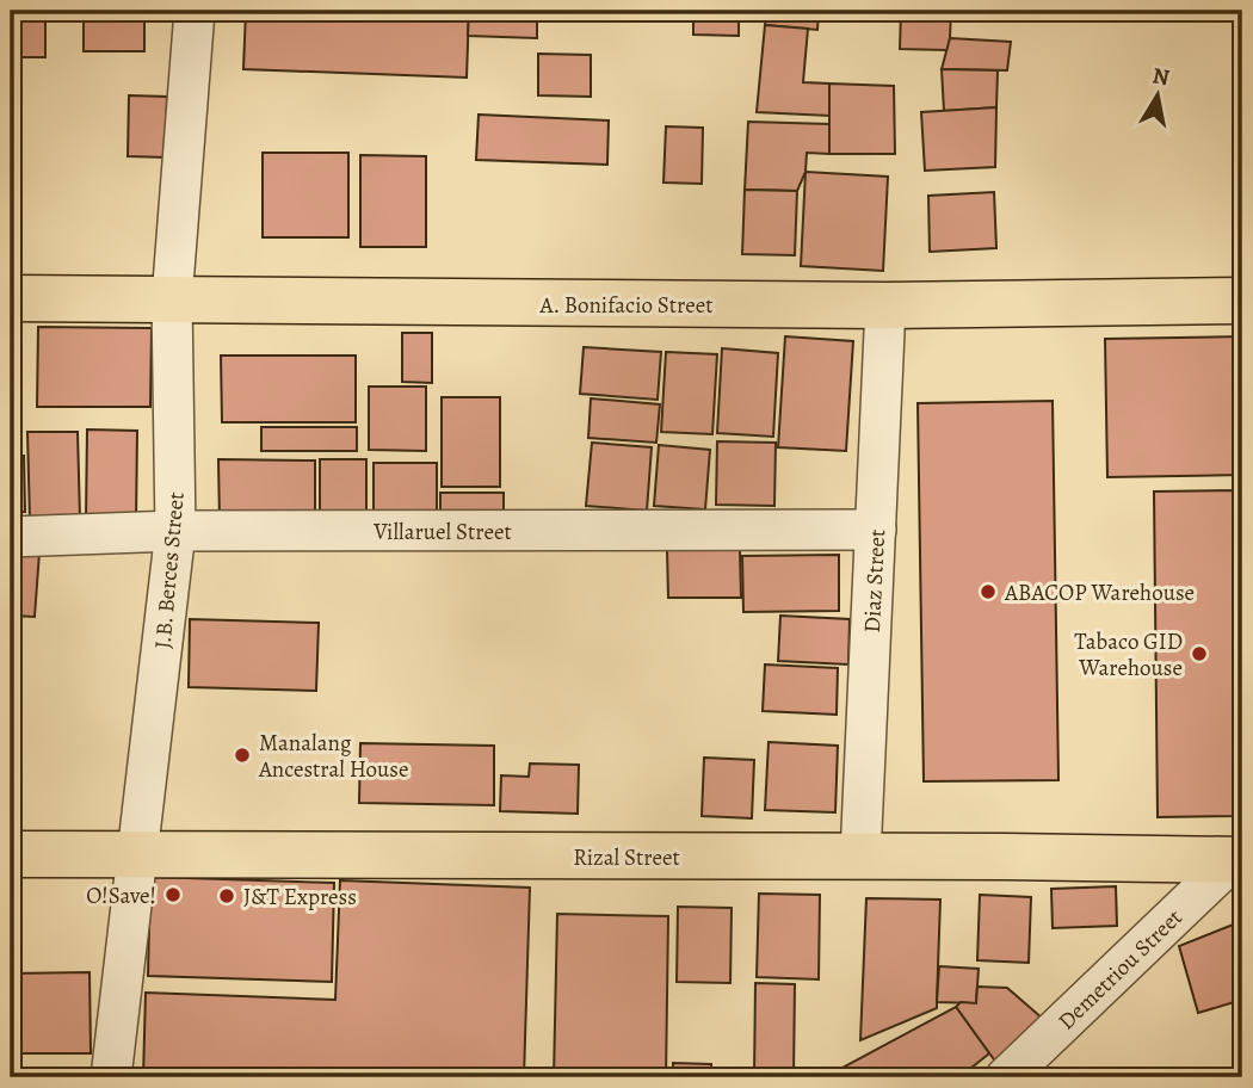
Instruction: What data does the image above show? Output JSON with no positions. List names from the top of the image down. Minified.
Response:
{"streets":{"main road":["A. Bonifacio Street","Rizal Street"],"street":["Villaruel Street","J.B. Berces Street","Diaz Street","Demetriou Street"]},"crossings":[["A. Bonifacio Street","J.B. Berces Street"],["A. Bonifacio Street","Diaz Street"],["Villaruel Street","J.B. Berces Street"],["Villaruel Street","Diaz Street"],["J.B. Berces Street","Rizal Street"],["Diaz Street","Rizal Street"],["Rizal Street","Demetriou Street"]],"places":["ABACOP Warehouse","Tabaco GID Warehouse","Manalang Ancestral House","O!Save!","J&T Express"],"north":"top"}
